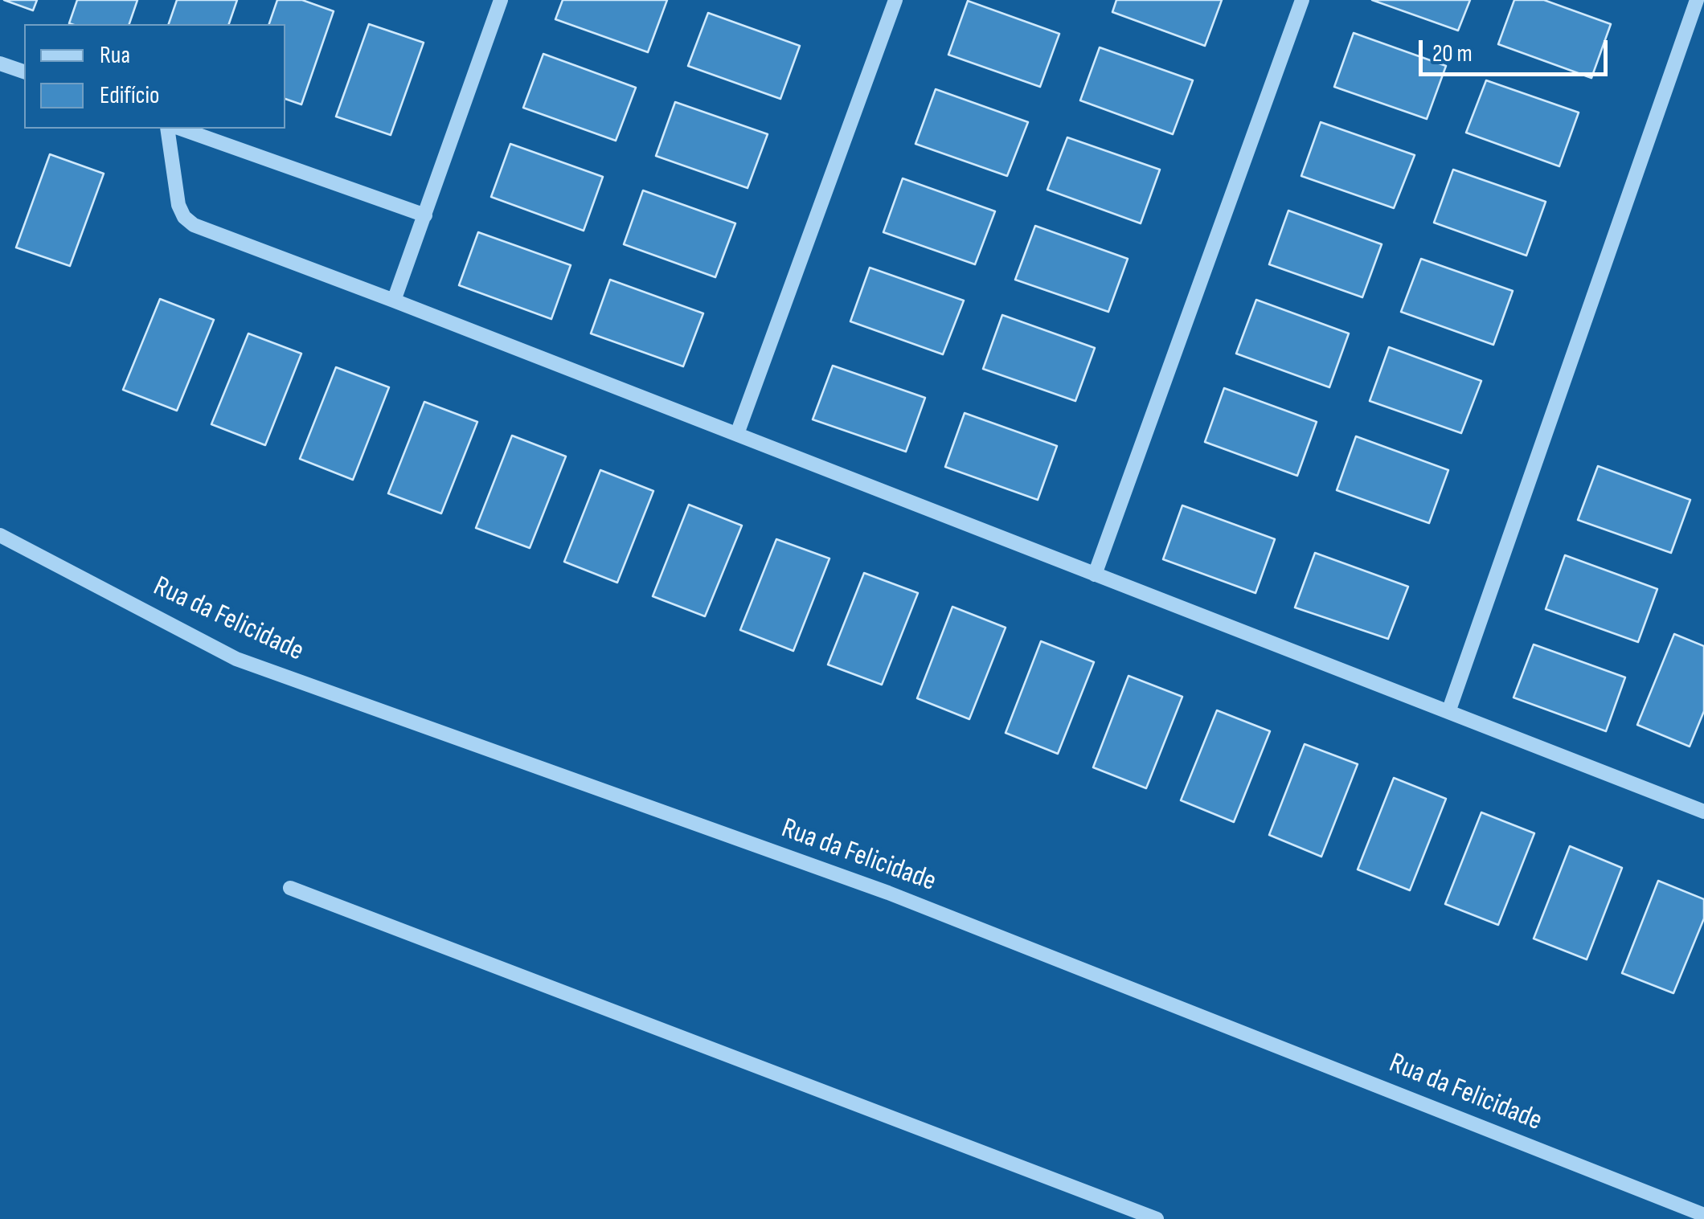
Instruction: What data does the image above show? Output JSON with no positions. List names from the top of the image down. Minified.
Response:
{"streets":{"street":["Rua da Felicidade"]},"legend":["Rua","Edifício"],"scale_bar":"20 m"}
